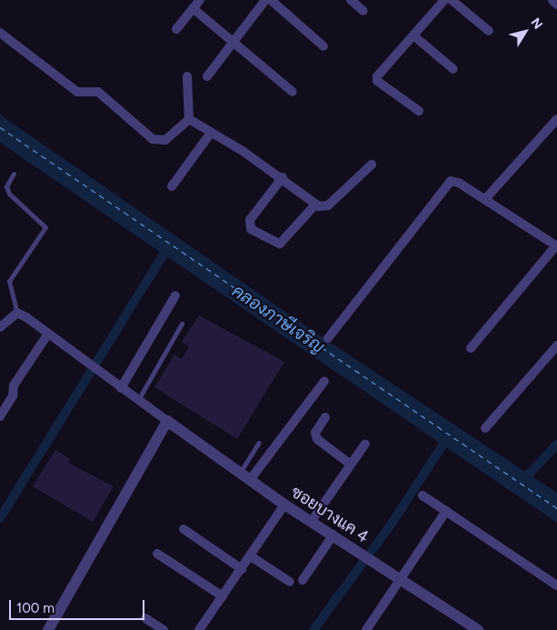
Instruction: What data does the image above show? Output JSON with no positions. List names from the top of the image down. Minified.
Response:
{"streets":{"street":["ซอยบางแค 4"]},"water":["คลองภาษีเจริญ"],"scale_bar":"100 m","north":"top right"}
